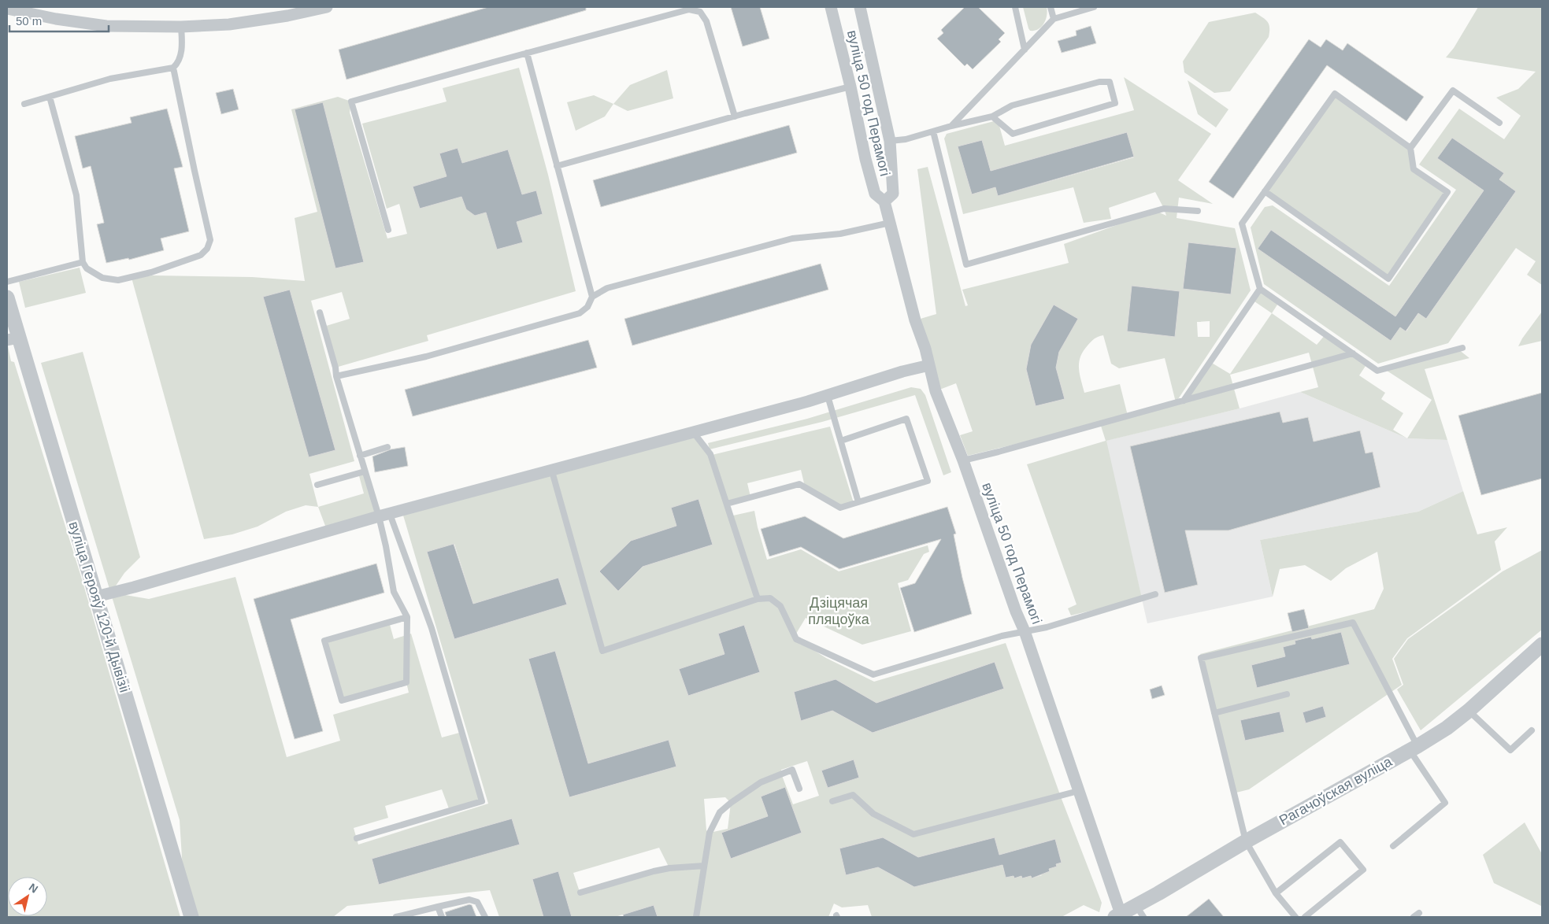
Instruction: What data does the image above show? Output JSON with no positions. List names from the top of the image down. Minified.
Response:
{"streets":{"street":["вуліца 50 год Перамогі","вуліца Герояў 120-й Дывізіі","Рагачоўская вуліца"]},"crossings":[["вуліца 50 год Перамогі","Рагачоўская вуліца"]],"parks":["Дзіцячая пляцоўка"],"scale_bar":"50 m","north":"top right"}
